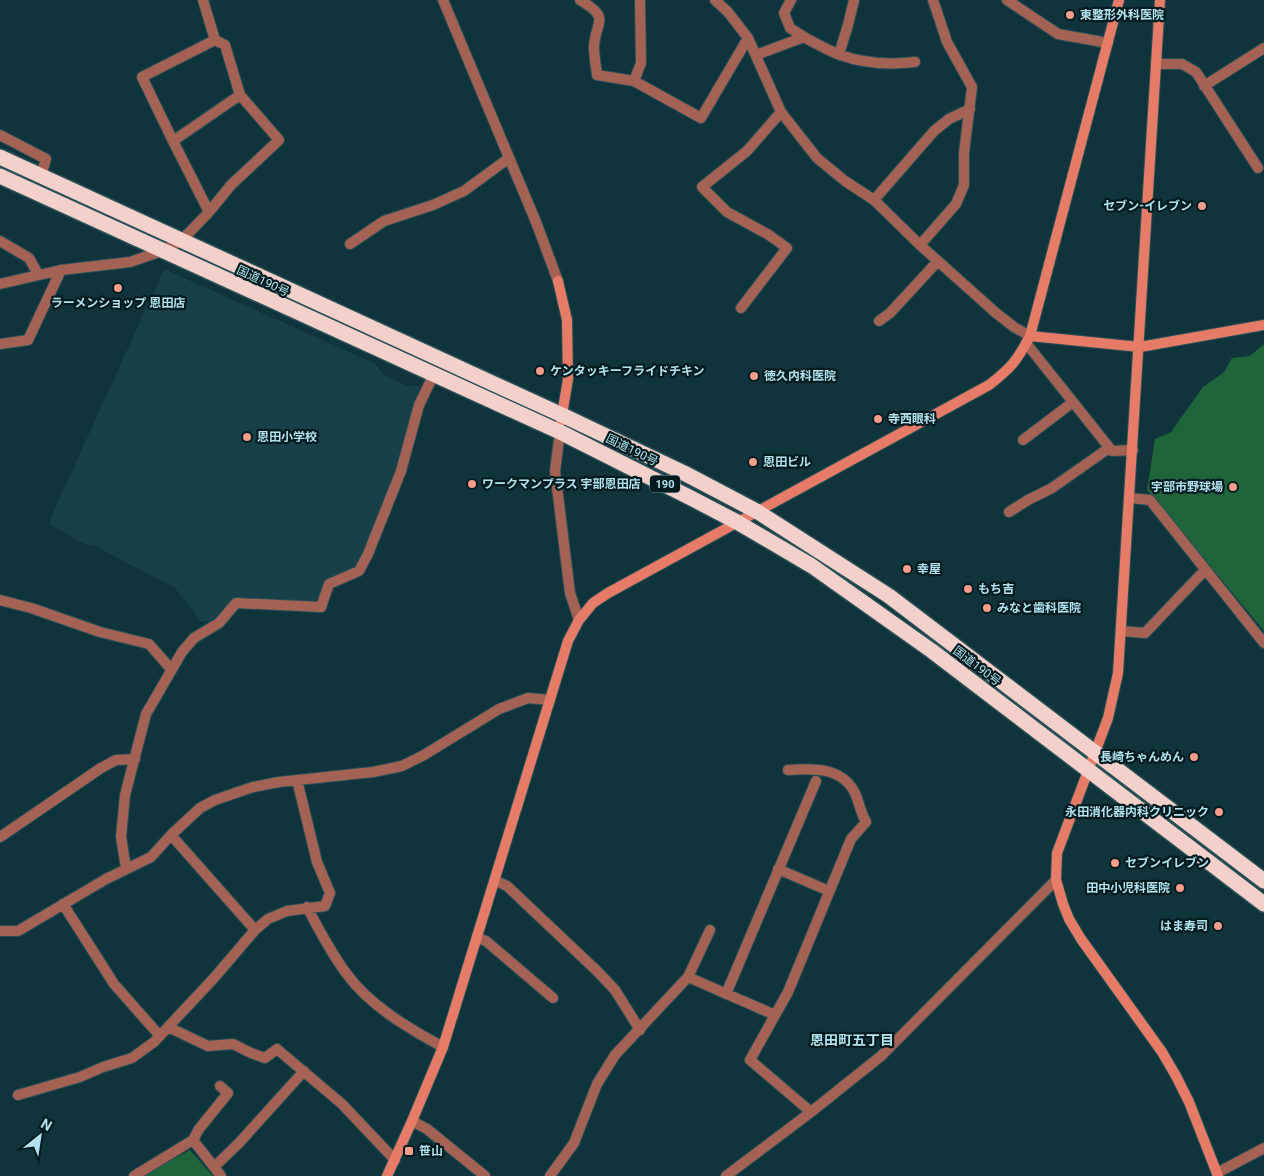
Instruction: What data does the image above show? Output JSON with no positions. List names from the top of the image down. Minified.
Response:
{"streets":{"highway":["国道190号","190"]},"districts":["恩田町五丁目"],"places":{"other":["東整形外科医院","セブン-イレブン","ラーメンショップ 恩田店","ケンタッキーフライドチキン","徳久内科医院","寺西眼科","恩田小学校","恩田ビル","ワークマンプラス 宇部恩田店","宇部市野球場","幸屋","もち吉","みなと歯科医院","長崎ちゃんめん","永田消化器内科クリニック","セブンイレブン","田中小児科医院","はま寿司"],"transit":["笹山"]},"north":"top right"}
